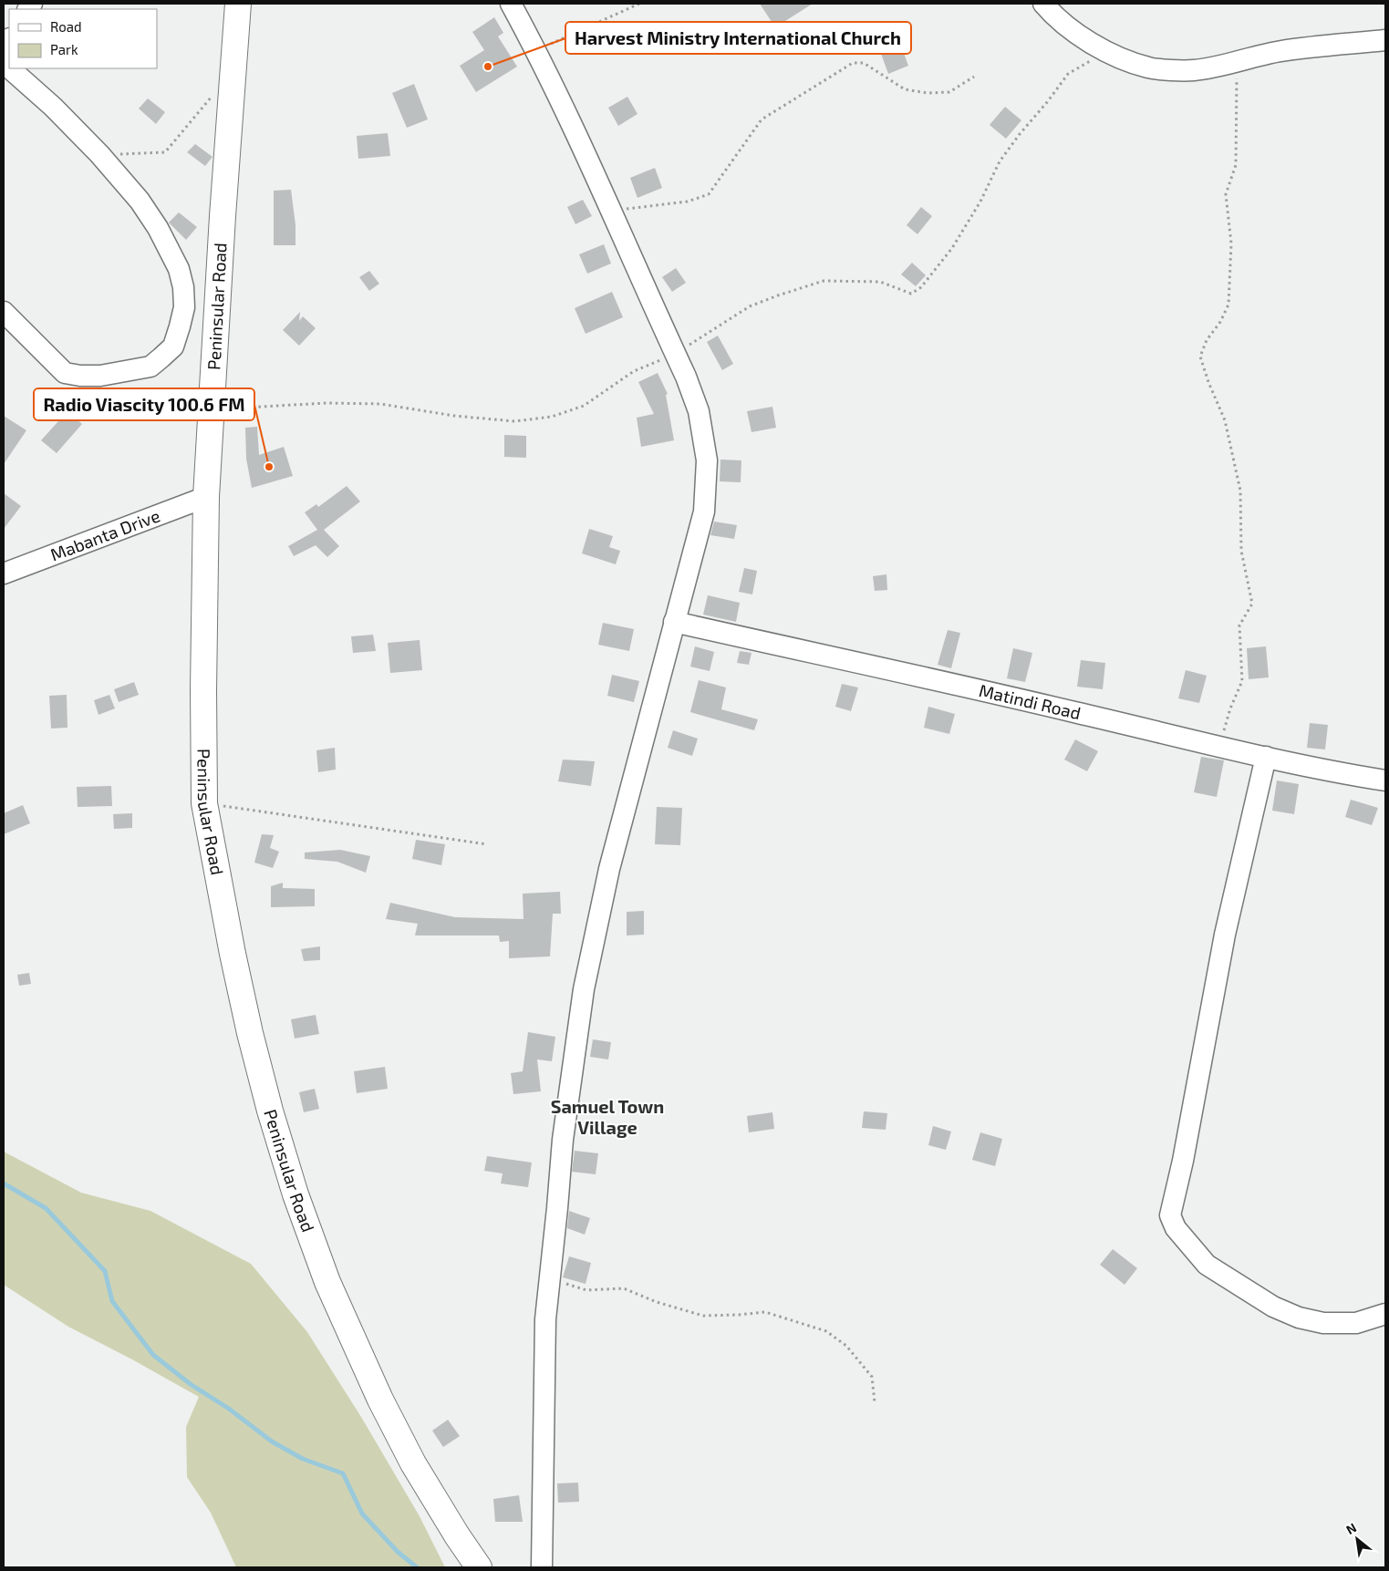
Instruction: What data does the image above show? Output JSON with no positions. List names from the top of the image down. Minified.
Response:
{"streets":{"main road":["Peninsular Road"],"street":["Mabanta Drive","Matindi Road"]},"crossings":[["Peninsular Road","Mabanta Drive"]],"districts":["Samuel Town Village"],"places":["Harvest Ministry International Church","Radio Viascity 100.6 FM"],"legend":["Road","Park"],"north":"top left"}
